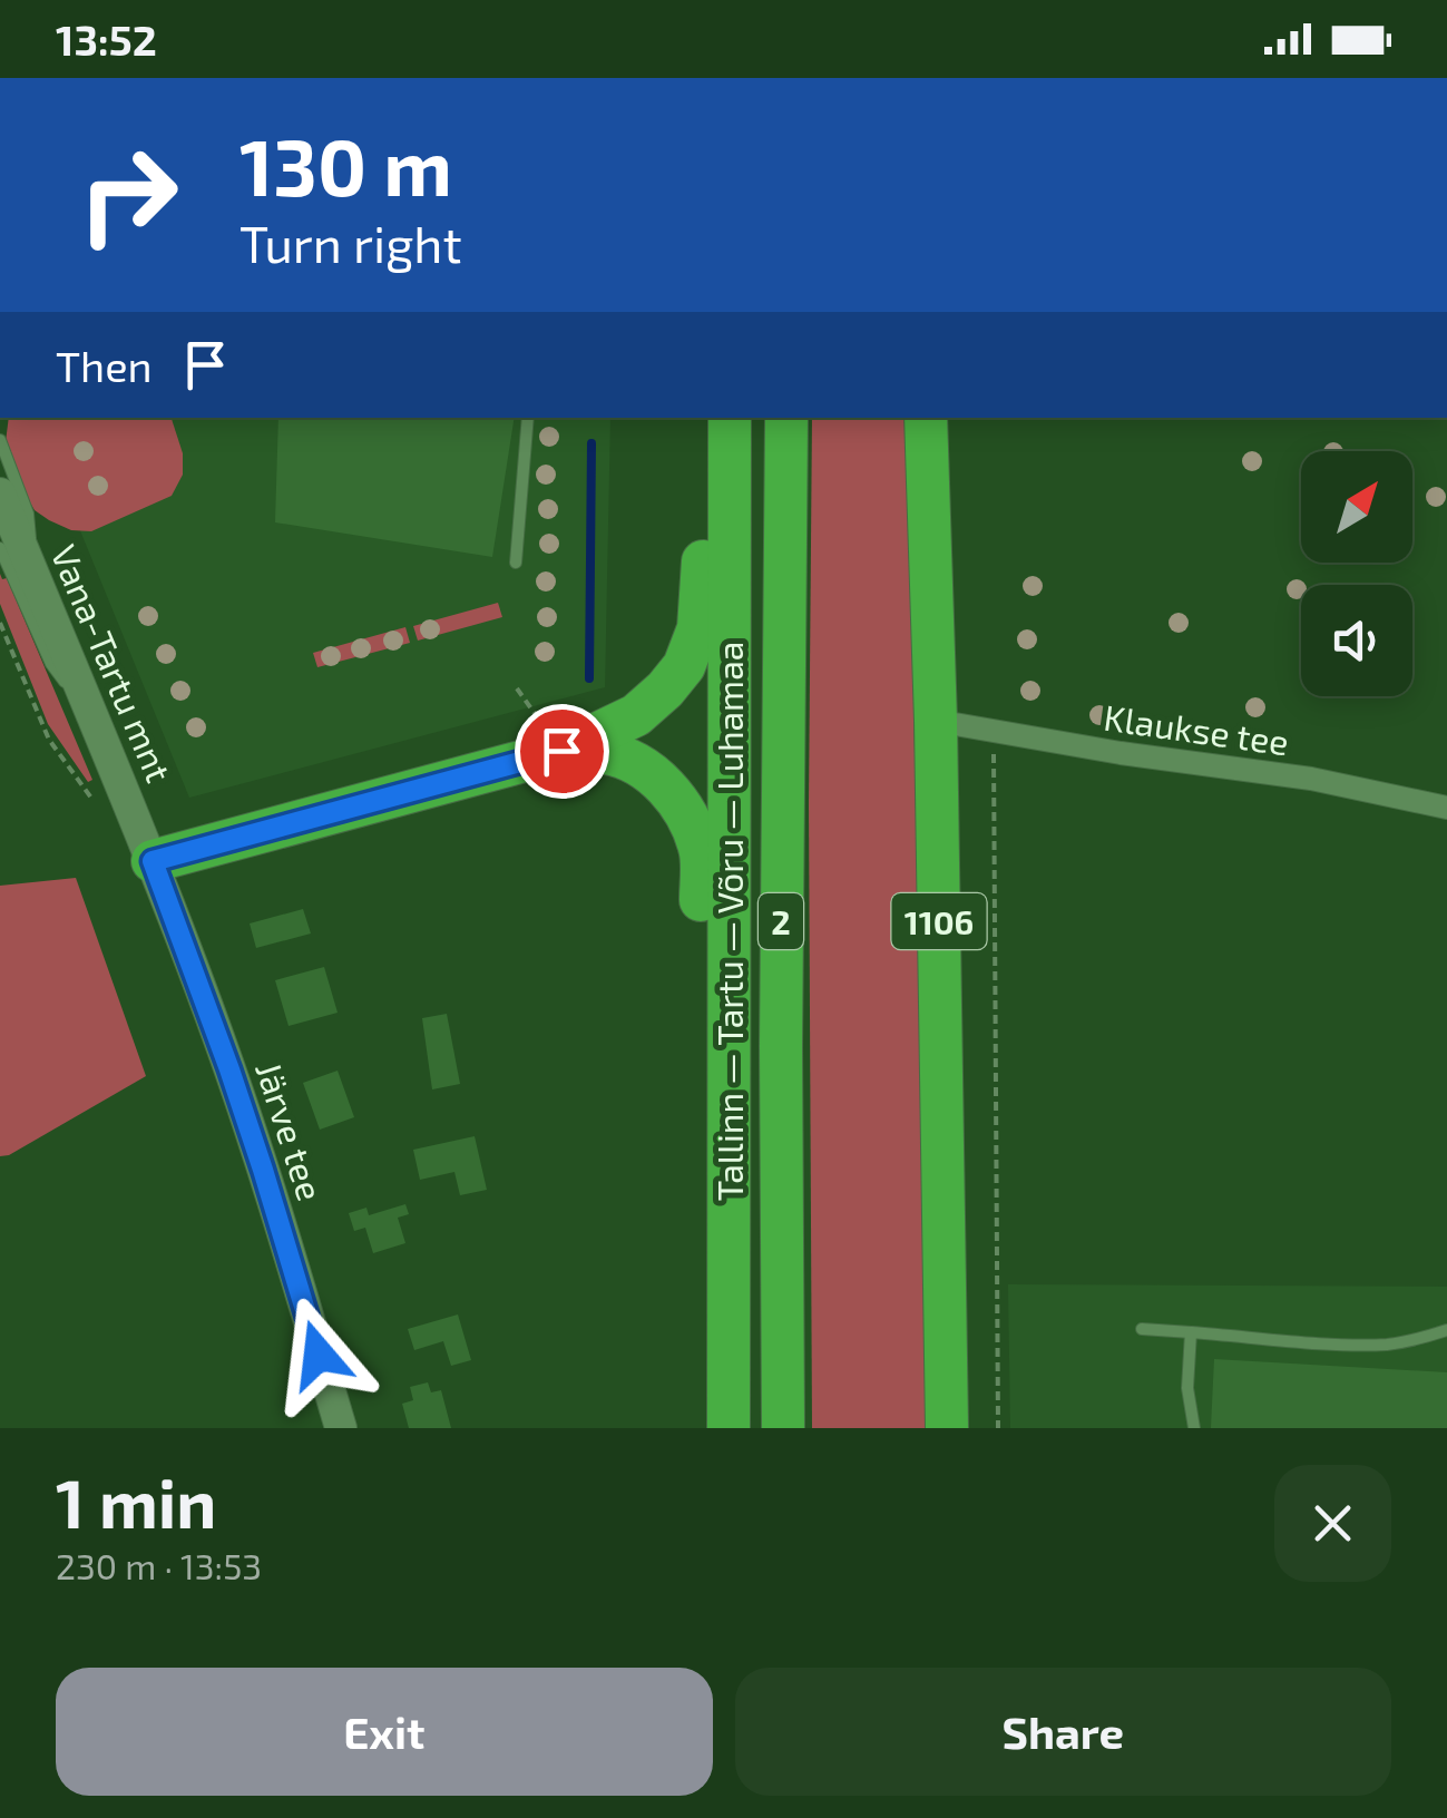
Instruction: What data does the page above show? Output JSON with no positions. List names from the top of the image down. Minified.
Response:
{"streets":{"highway":["Tallinn — Tartu — Võru — Luhamaa","2","1106"],"street":["Vana-Tartu mnt","Klaukse tee","Järve tee"]},"crossings":[["Vana-Tartu mnt","Järve tee"],["Klaukse tee","1106"]],"north":"top right","page":{"status":"13:52","turn":["130 m","Turn right"],"then":"Then","heading":["1 min","230 m · 13:53"],"buttons":["Exit","Share"]}}
